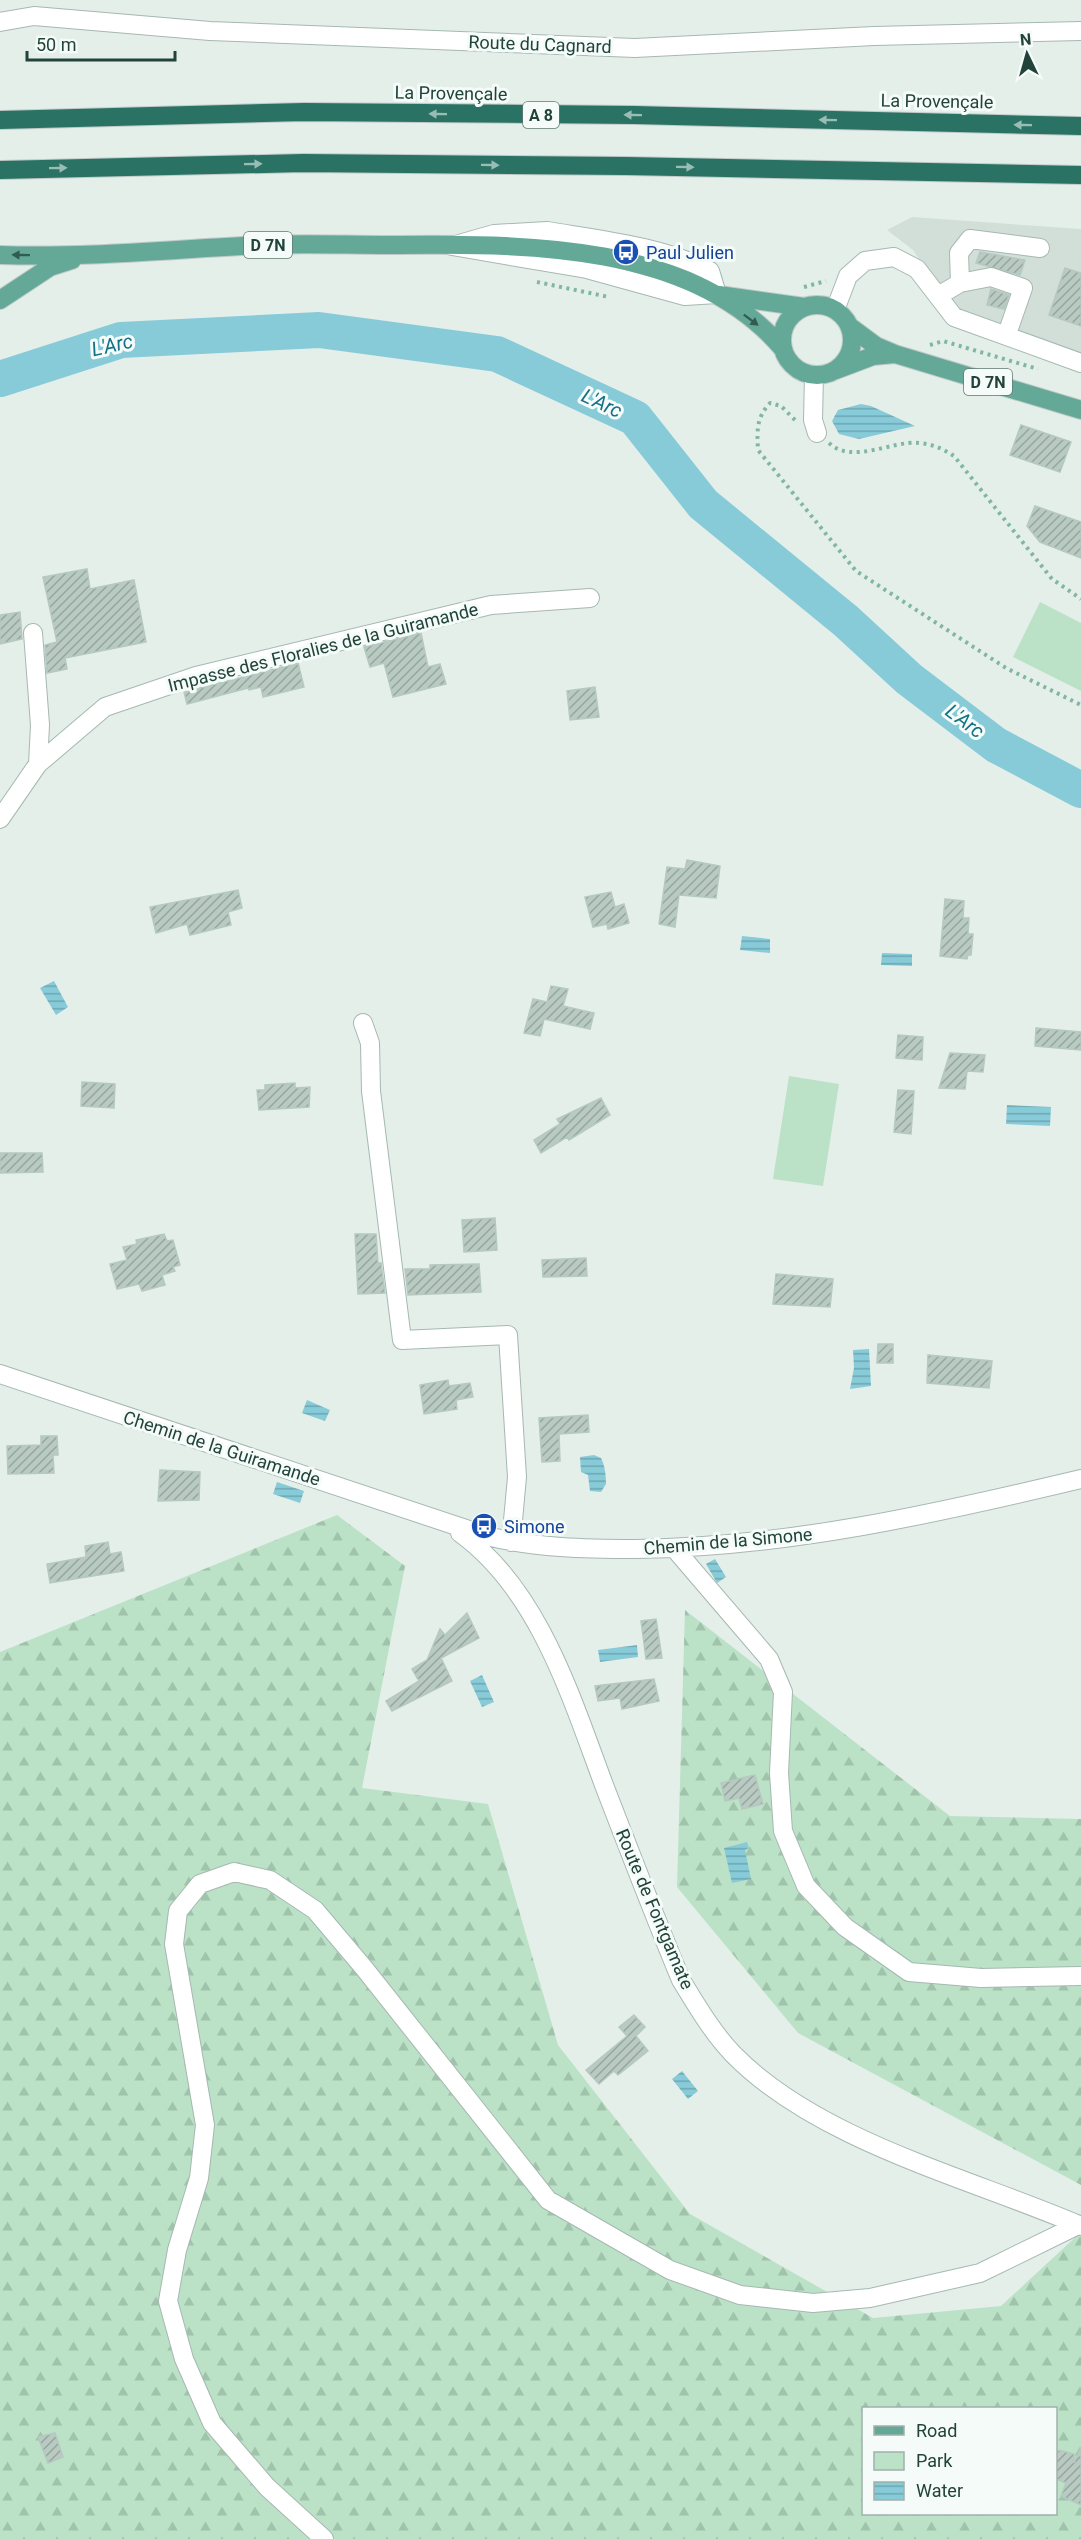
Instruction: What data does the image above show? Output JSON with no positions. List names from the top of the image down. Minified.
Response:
{"streets":{"highway":["La Provençale","A 8"],"main road":["D 7N"],"street":["Route du Cagnard","Impasse des Floralies de la Guiramande","Chemin de la Guiramande","Chemin de la Simone","Route de Fontgamate"]},"crossings":[["Chemin de la Guiramande","Chemin de la Simone"],["Chemin de la Guiramande","Route de Fontgamate"],["Chemin de la Simone","Route de Fontgamate"]],"water":["L'Arc"],"places":{"bus stop":["Paul Julien","Simone"]},"legend":["Road","Park","Water"],"scale_bar":"50 m","north":"top"}
